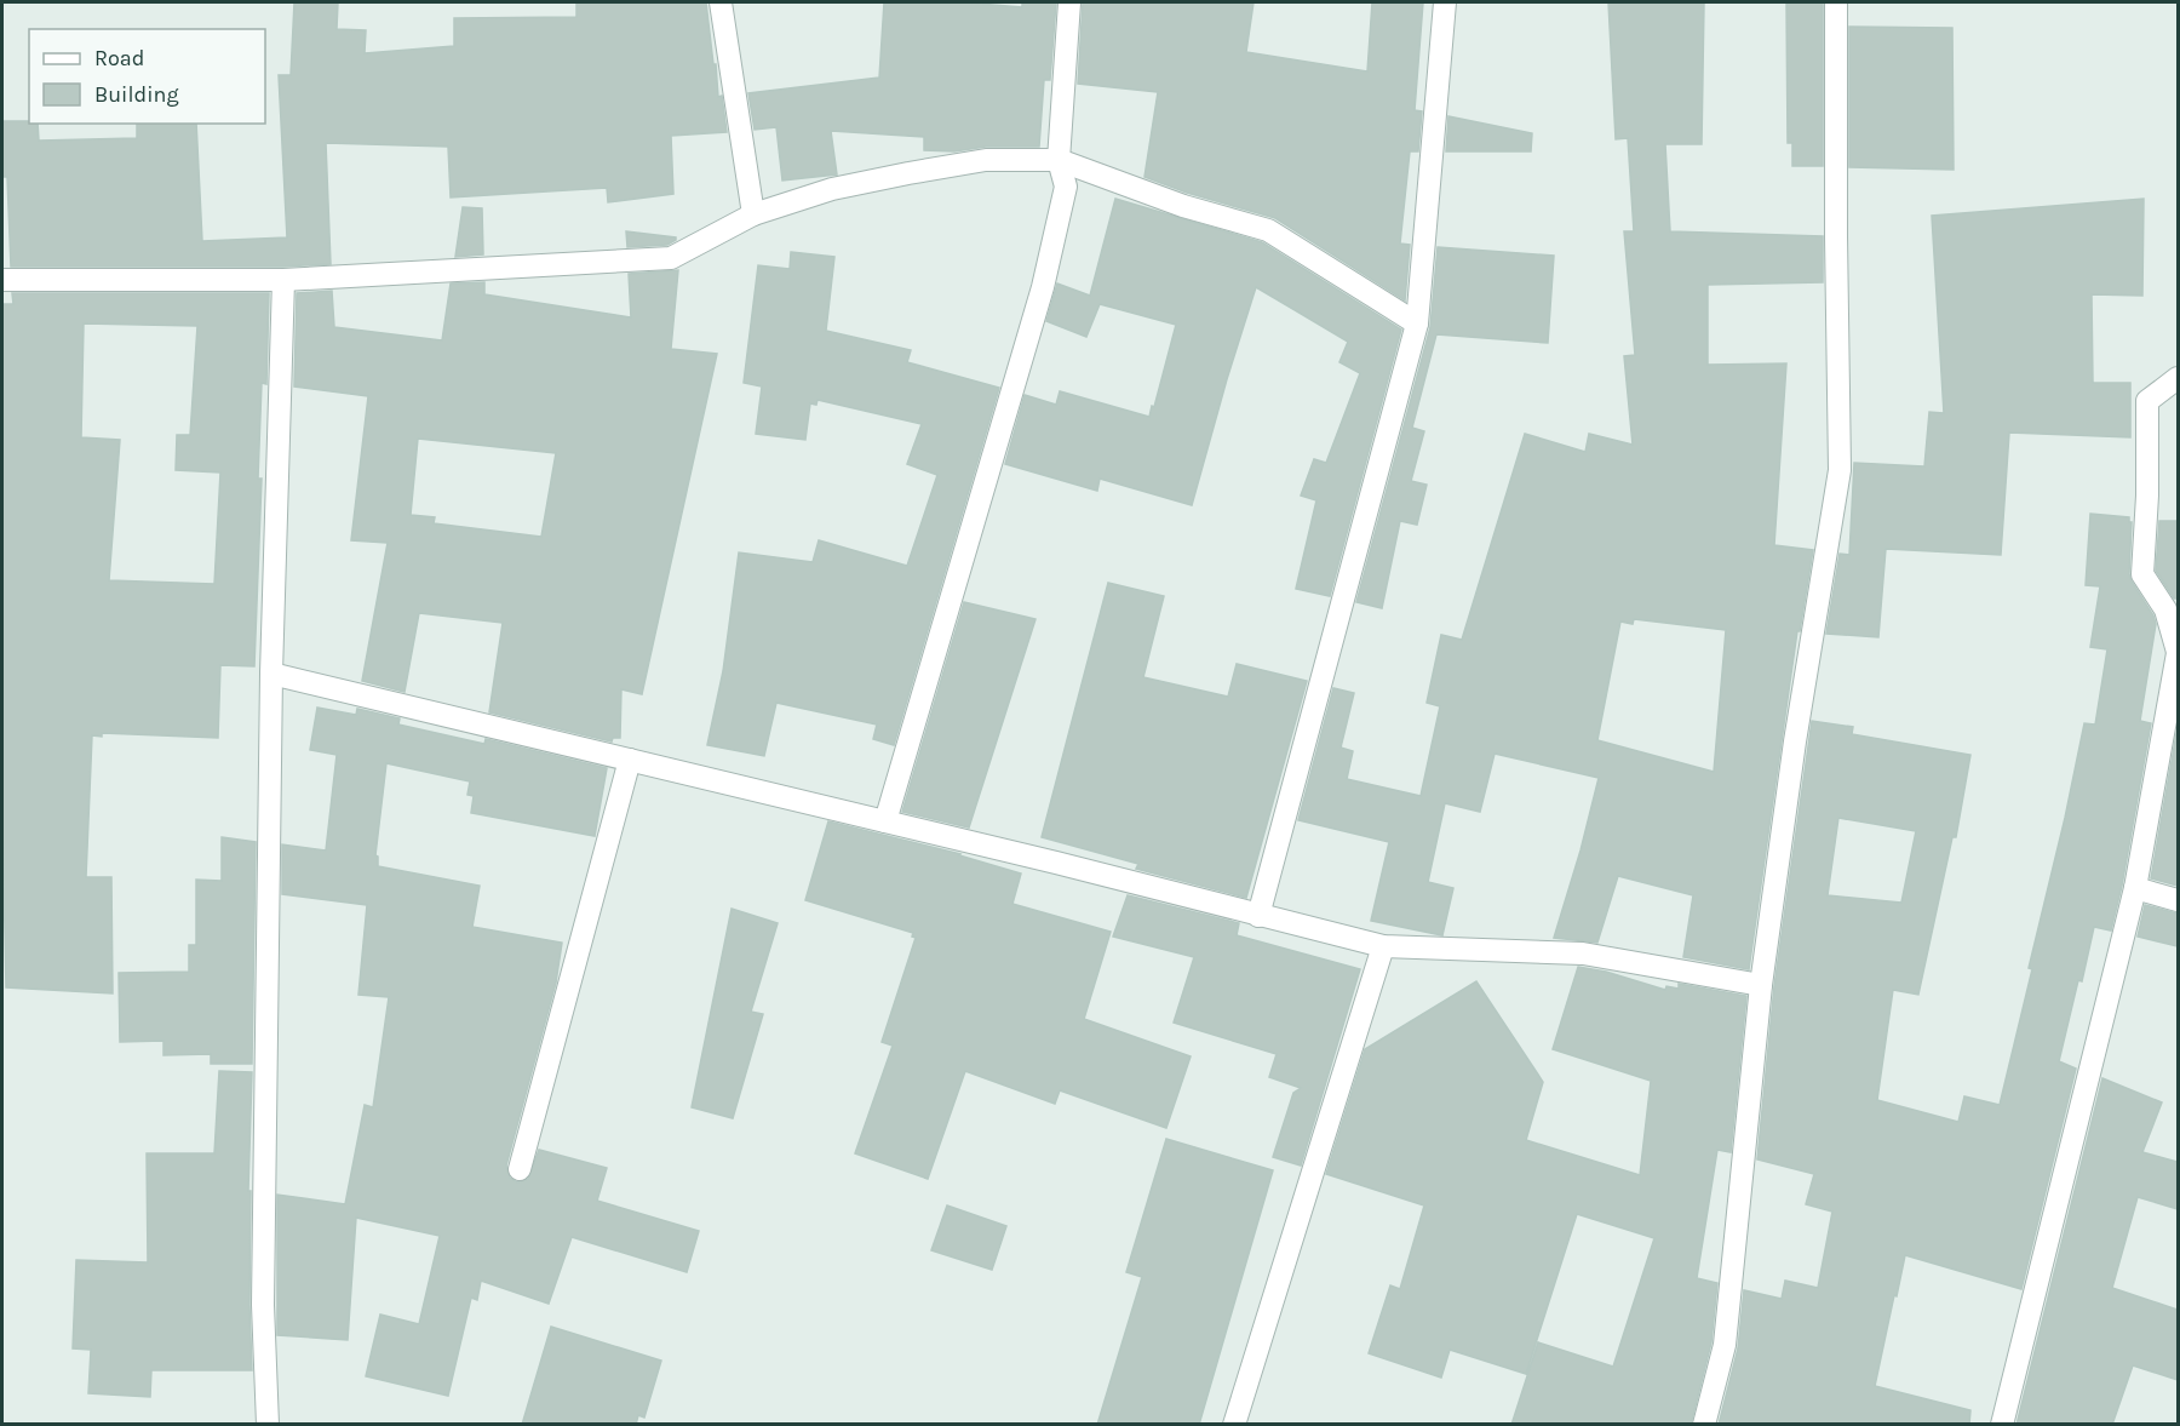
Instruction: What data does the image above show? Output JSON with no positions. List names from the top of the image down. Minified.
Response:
{"legend":["Road","Building"]}
